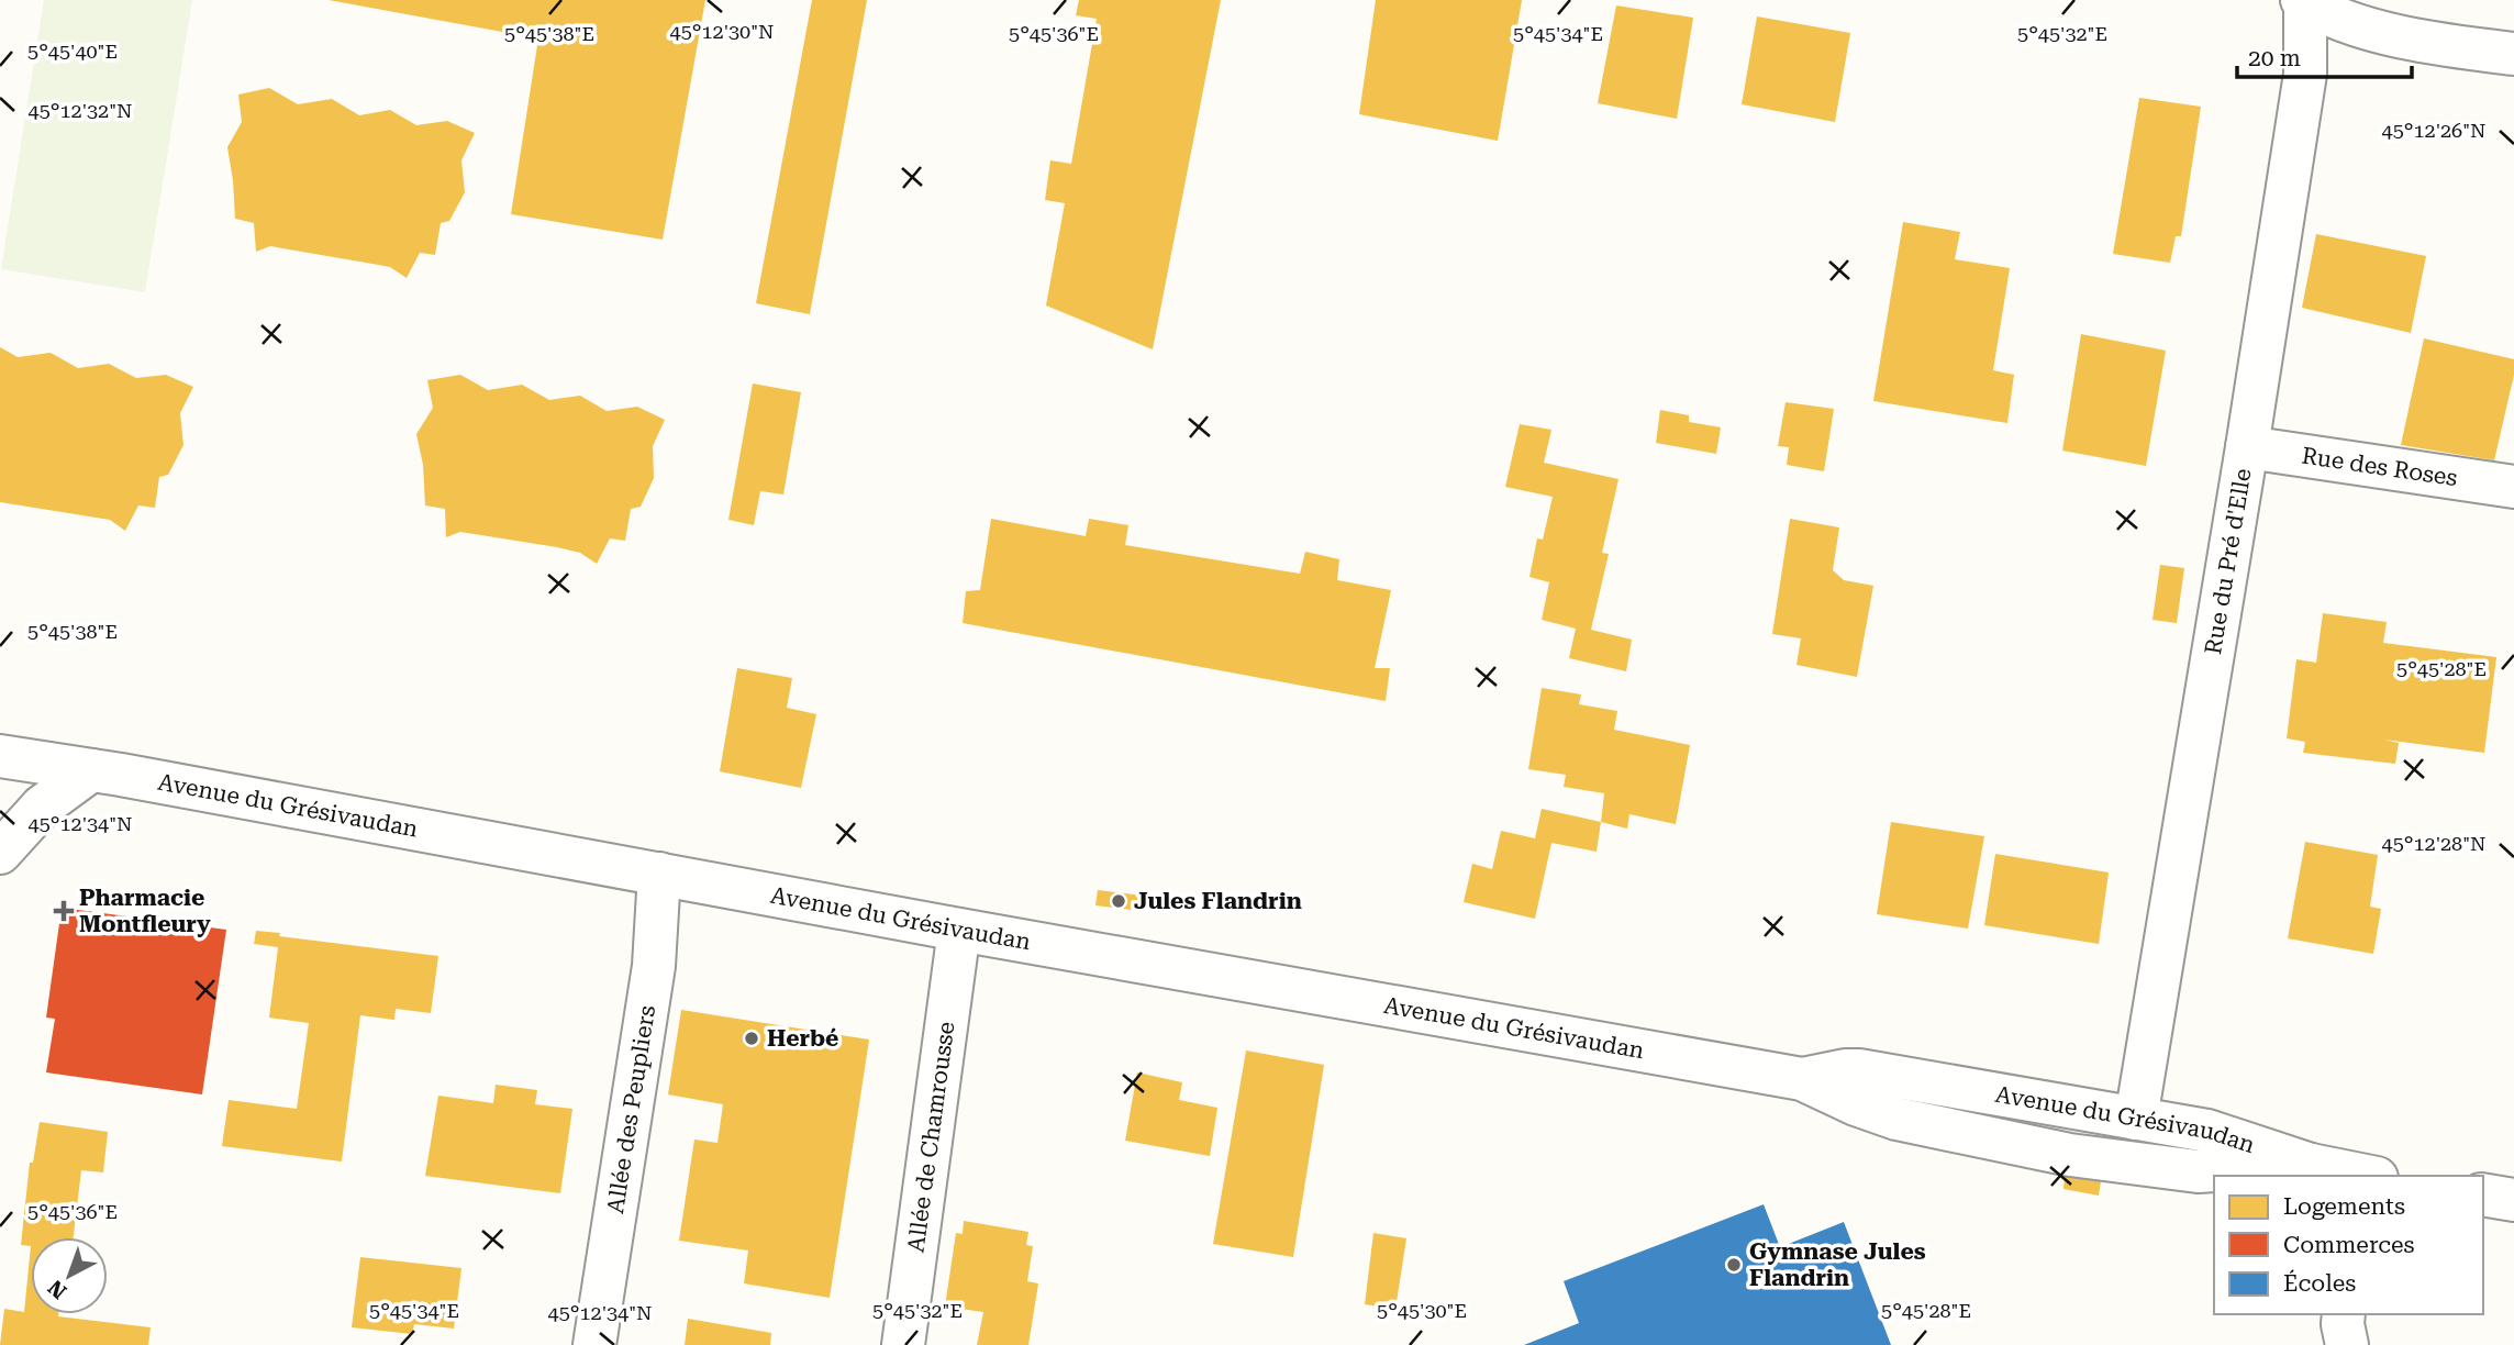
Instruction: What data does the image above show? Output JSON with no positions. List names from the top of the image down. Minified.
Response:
{"streets":{"street":["Rue des Roses","Rue du Pré d'Elle","Avenue du Grésivaudan","Allée des Peupliers","Allée de Chamrousse"]},"crossings":[["Rue des Roses","Rue du Pré d'Elle"],["Rue du Pré d'Elle","Avenue du Grésivaudan"],["Avenue du Grésivaudan","Allée des Peupliers"],["Avenue du Grésivaudan","Allée de Chamrousse"]],"places":{"other":["Jules Flandrin","Herbé","Gymnase Jules Flandrin"],"health":["Pharmacie Montfleury"]},"legend":["Logements","Commerces","Écoles"],"scale_bar":"20 m","north":"bottom left","coordinates":["45°12'30\"N","5°45'38\"E","5°45'36\"E","5°45'34\"E","5°45'32\"E","5°45'40\"E","45°12'32\"N","45°12'26\"N","5°45'28\"E","45°12'34\"N","45°12'28\"N","5°45'30\"E"]}
